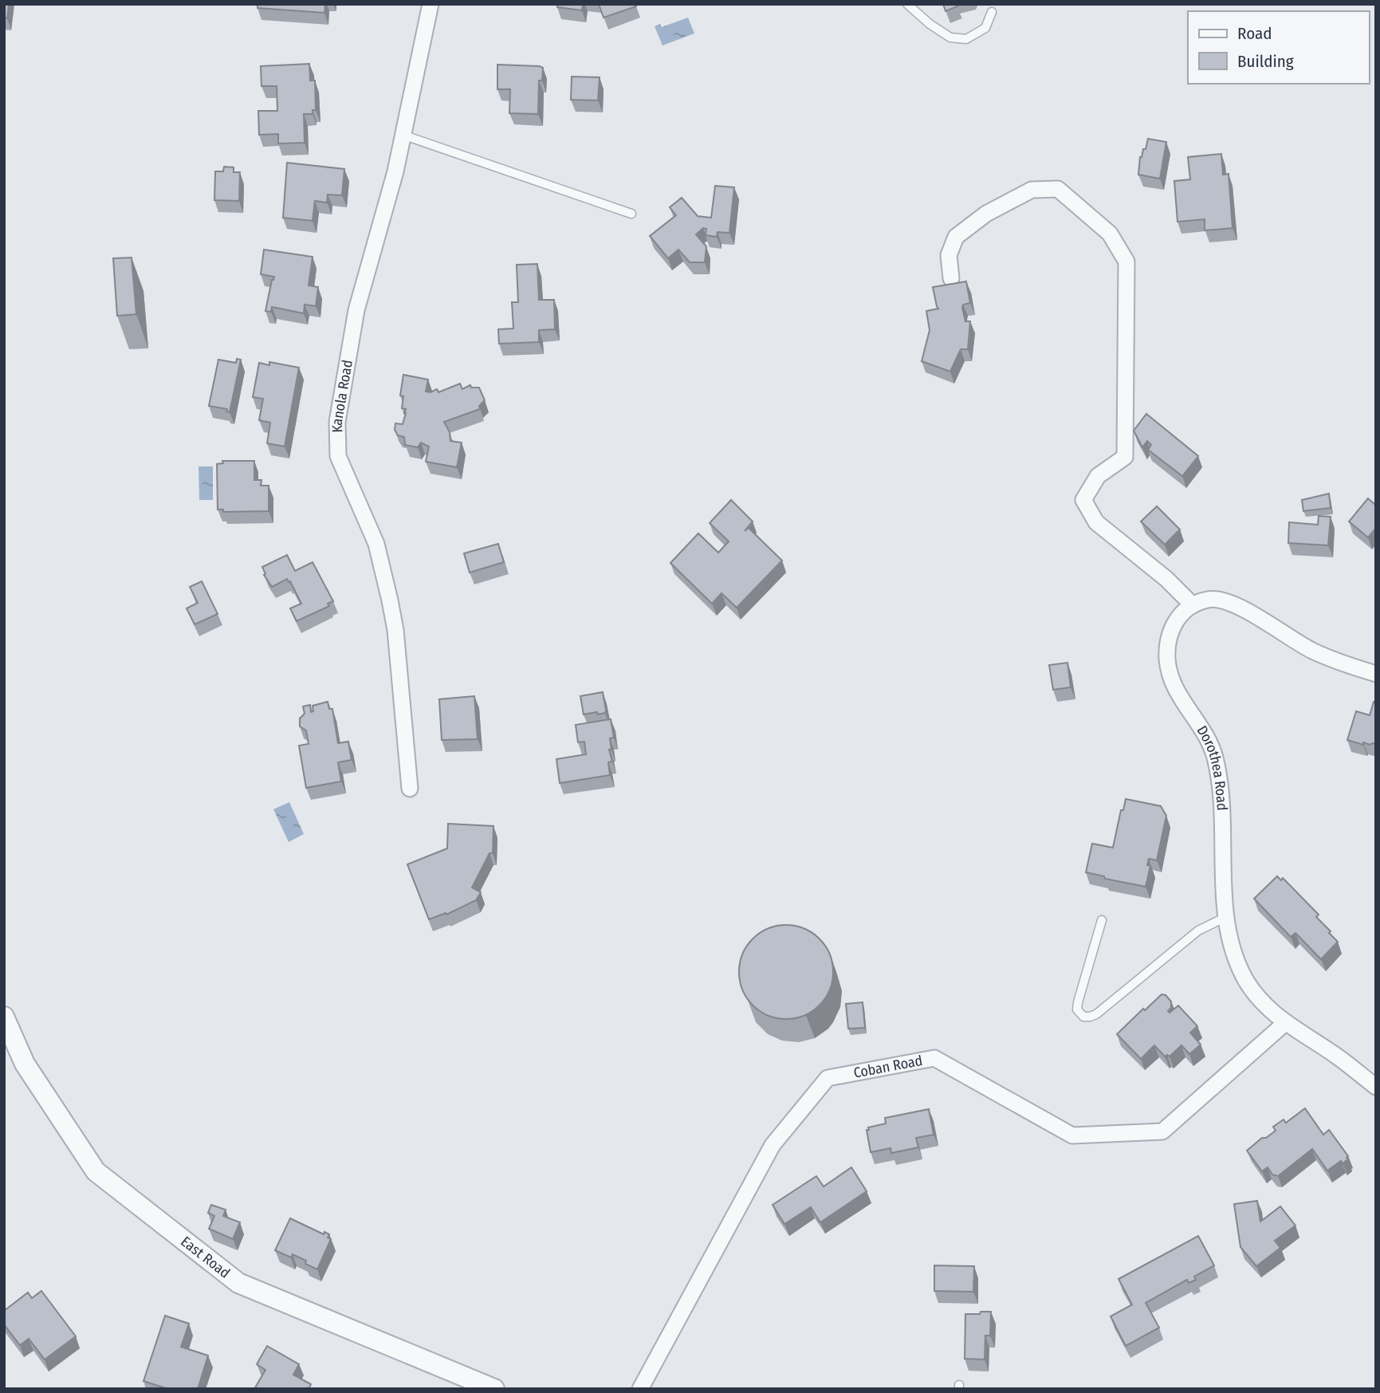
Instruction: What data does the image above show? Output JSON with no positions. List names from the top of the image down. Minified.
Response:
{"streets":{"street":["Kanola Road","Dorothea Road","Coban Road","East Road"]},"crossings":[["Dorothea Road","Coban Road"]],"legend":["Road","Building"]}
